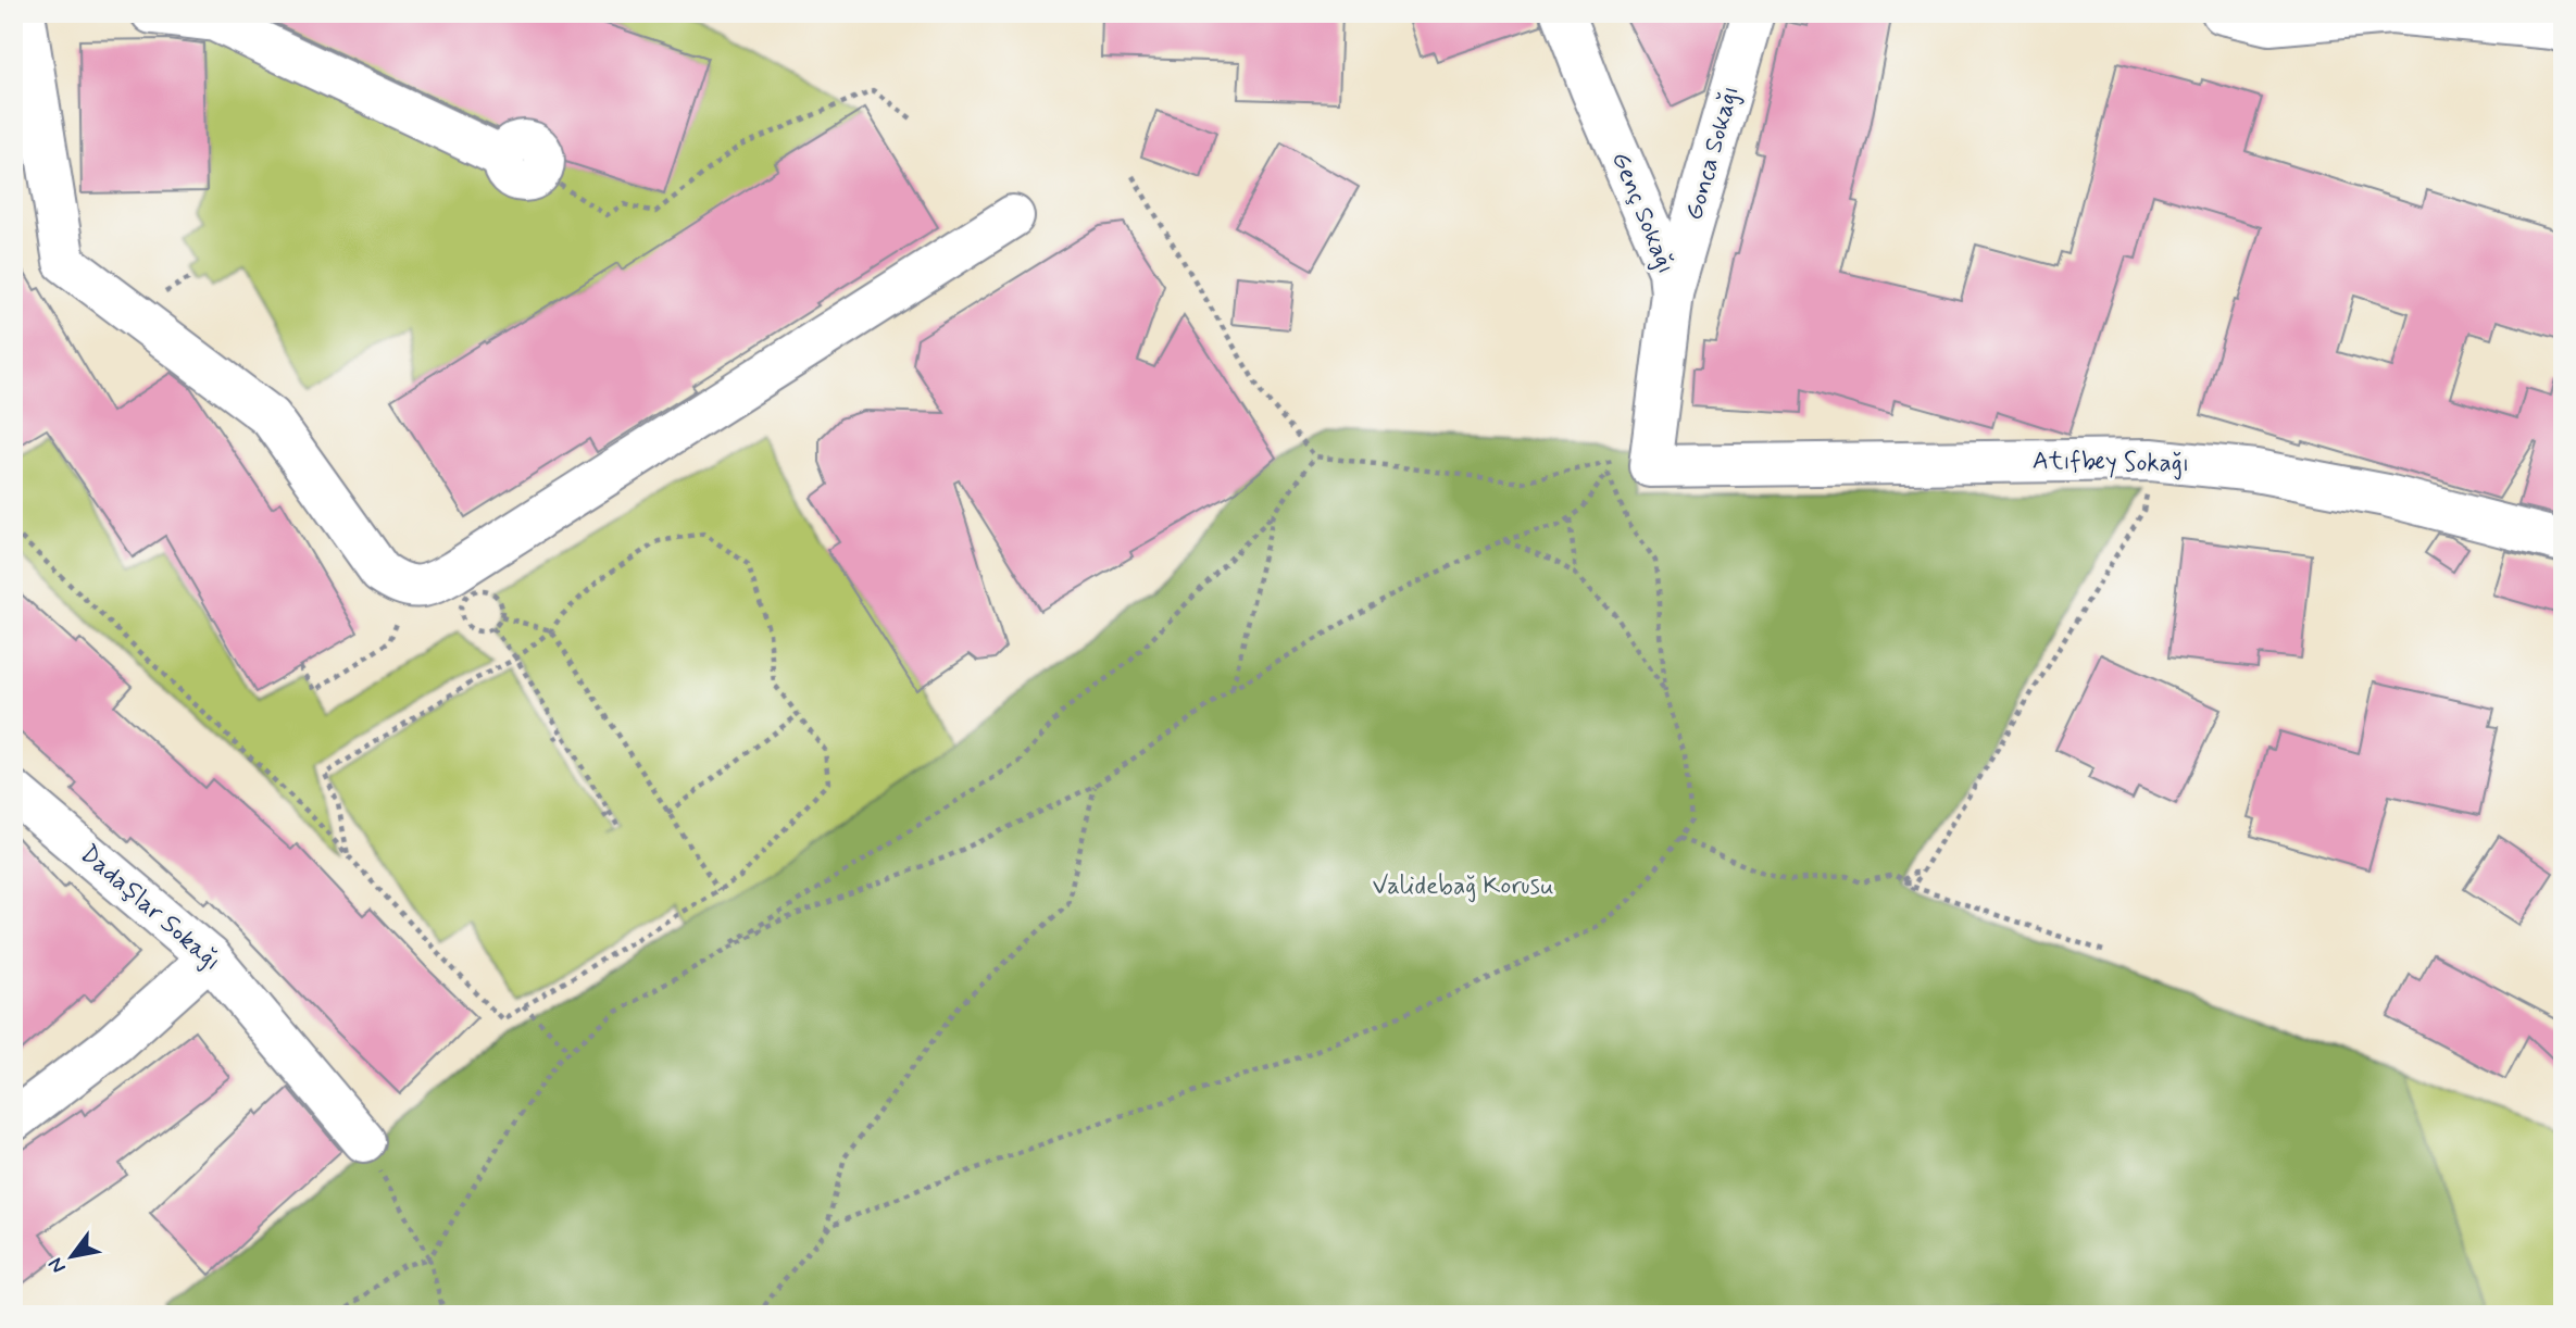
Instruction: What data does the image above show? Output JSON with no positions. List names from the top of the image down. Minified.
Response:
{"streets":{"street":["Gonca Sokağı","Genç Sokağı","Atıfbey Sokağı","Dadaşlar Sokağı"]},"crossings":[["Gonca Sokağı","Genç Sokağı"],["Genç Sokağı","Atıfbey Sokağı"]],"parks":["Validebağ Korusu"],"north":"bottom left"}
